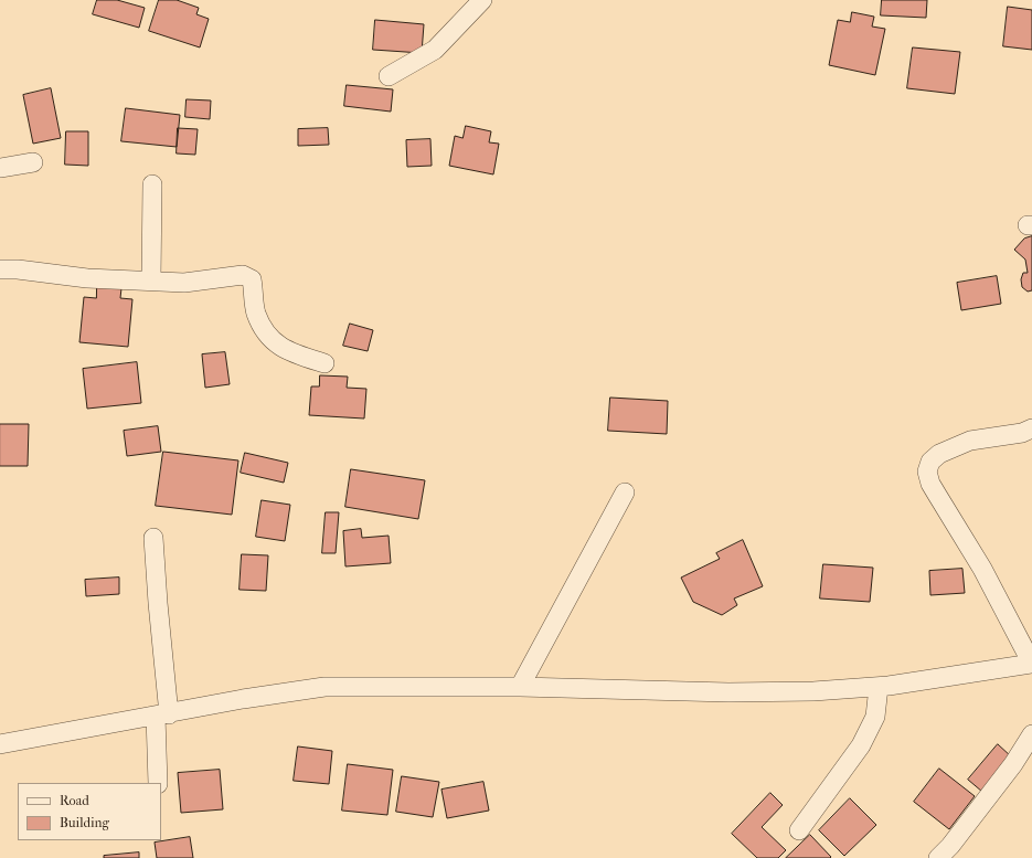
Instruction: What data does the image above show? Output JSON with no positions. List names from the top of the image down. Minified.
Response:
{"legend":["Road","Building"]}
